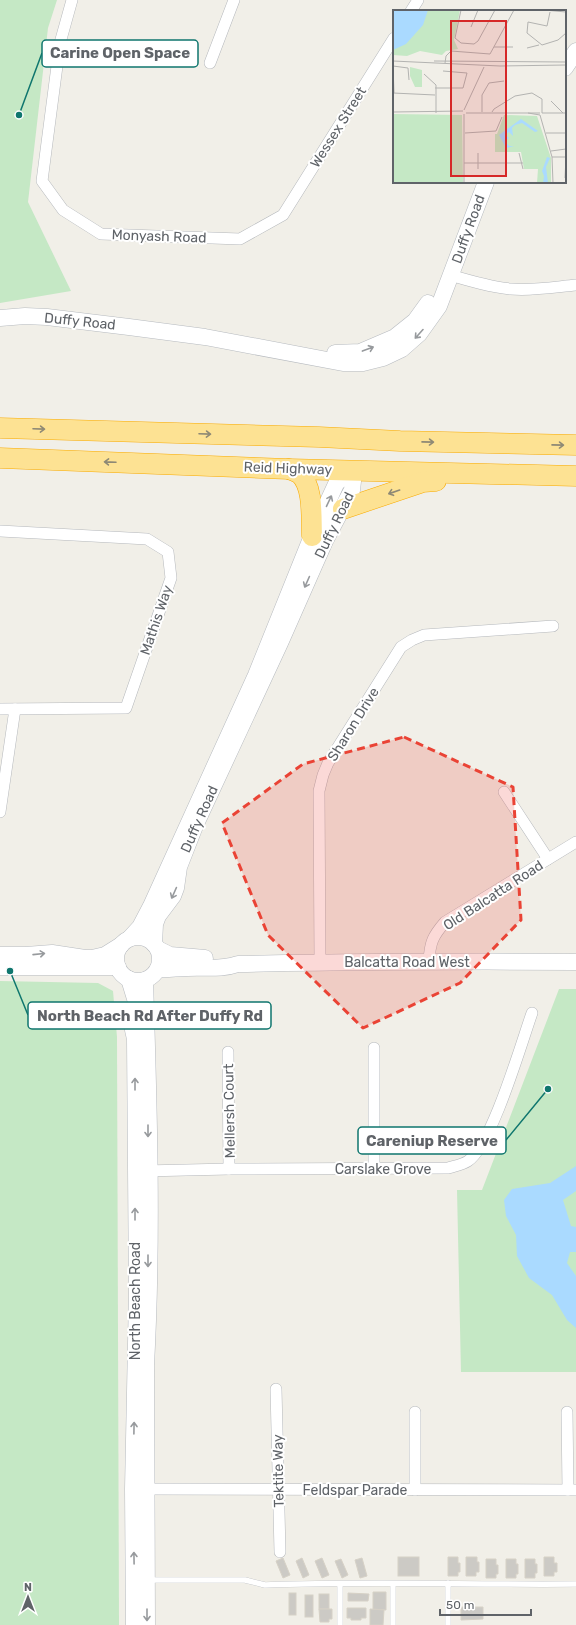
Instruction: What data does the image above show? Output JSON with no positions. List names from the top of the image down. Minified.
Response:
{"streets":{"highway":["Reid Highway"],"main road":["Duffy Road","Balcatta Road West","North Beach Road"],"street":["Wessex Street","Monyash Road","Mathis Way","Sharon Drive","Old Balcatta Road","Mellersh Court","Carslake Grove","Tektite Way","Feldspar Parade"]},"crossings":[["Wessex Street","Monyash Road"],["Duffy Road","Reid Highway"],["Duffy Road","Balcatta Road West"],["Duffy Road","North Beach Road"],["Sharon Drive","Balcatta Road West"],["Old Balcatta Road","Balcatta Road West"],["Balcatta Road West","North Beach Road"],["Mellersh Court","Carslake Grove"],["Carslake Grove","North Beach Road"],["North Beach Road","Feldspar Parade"],["Tektite Way","Feldspar Parade"]],"places":["Carine Open Space","North Beach Rd After Duffy Rd","Careniup Reserve"],"scale_bar":"50 m","north":"top"}
